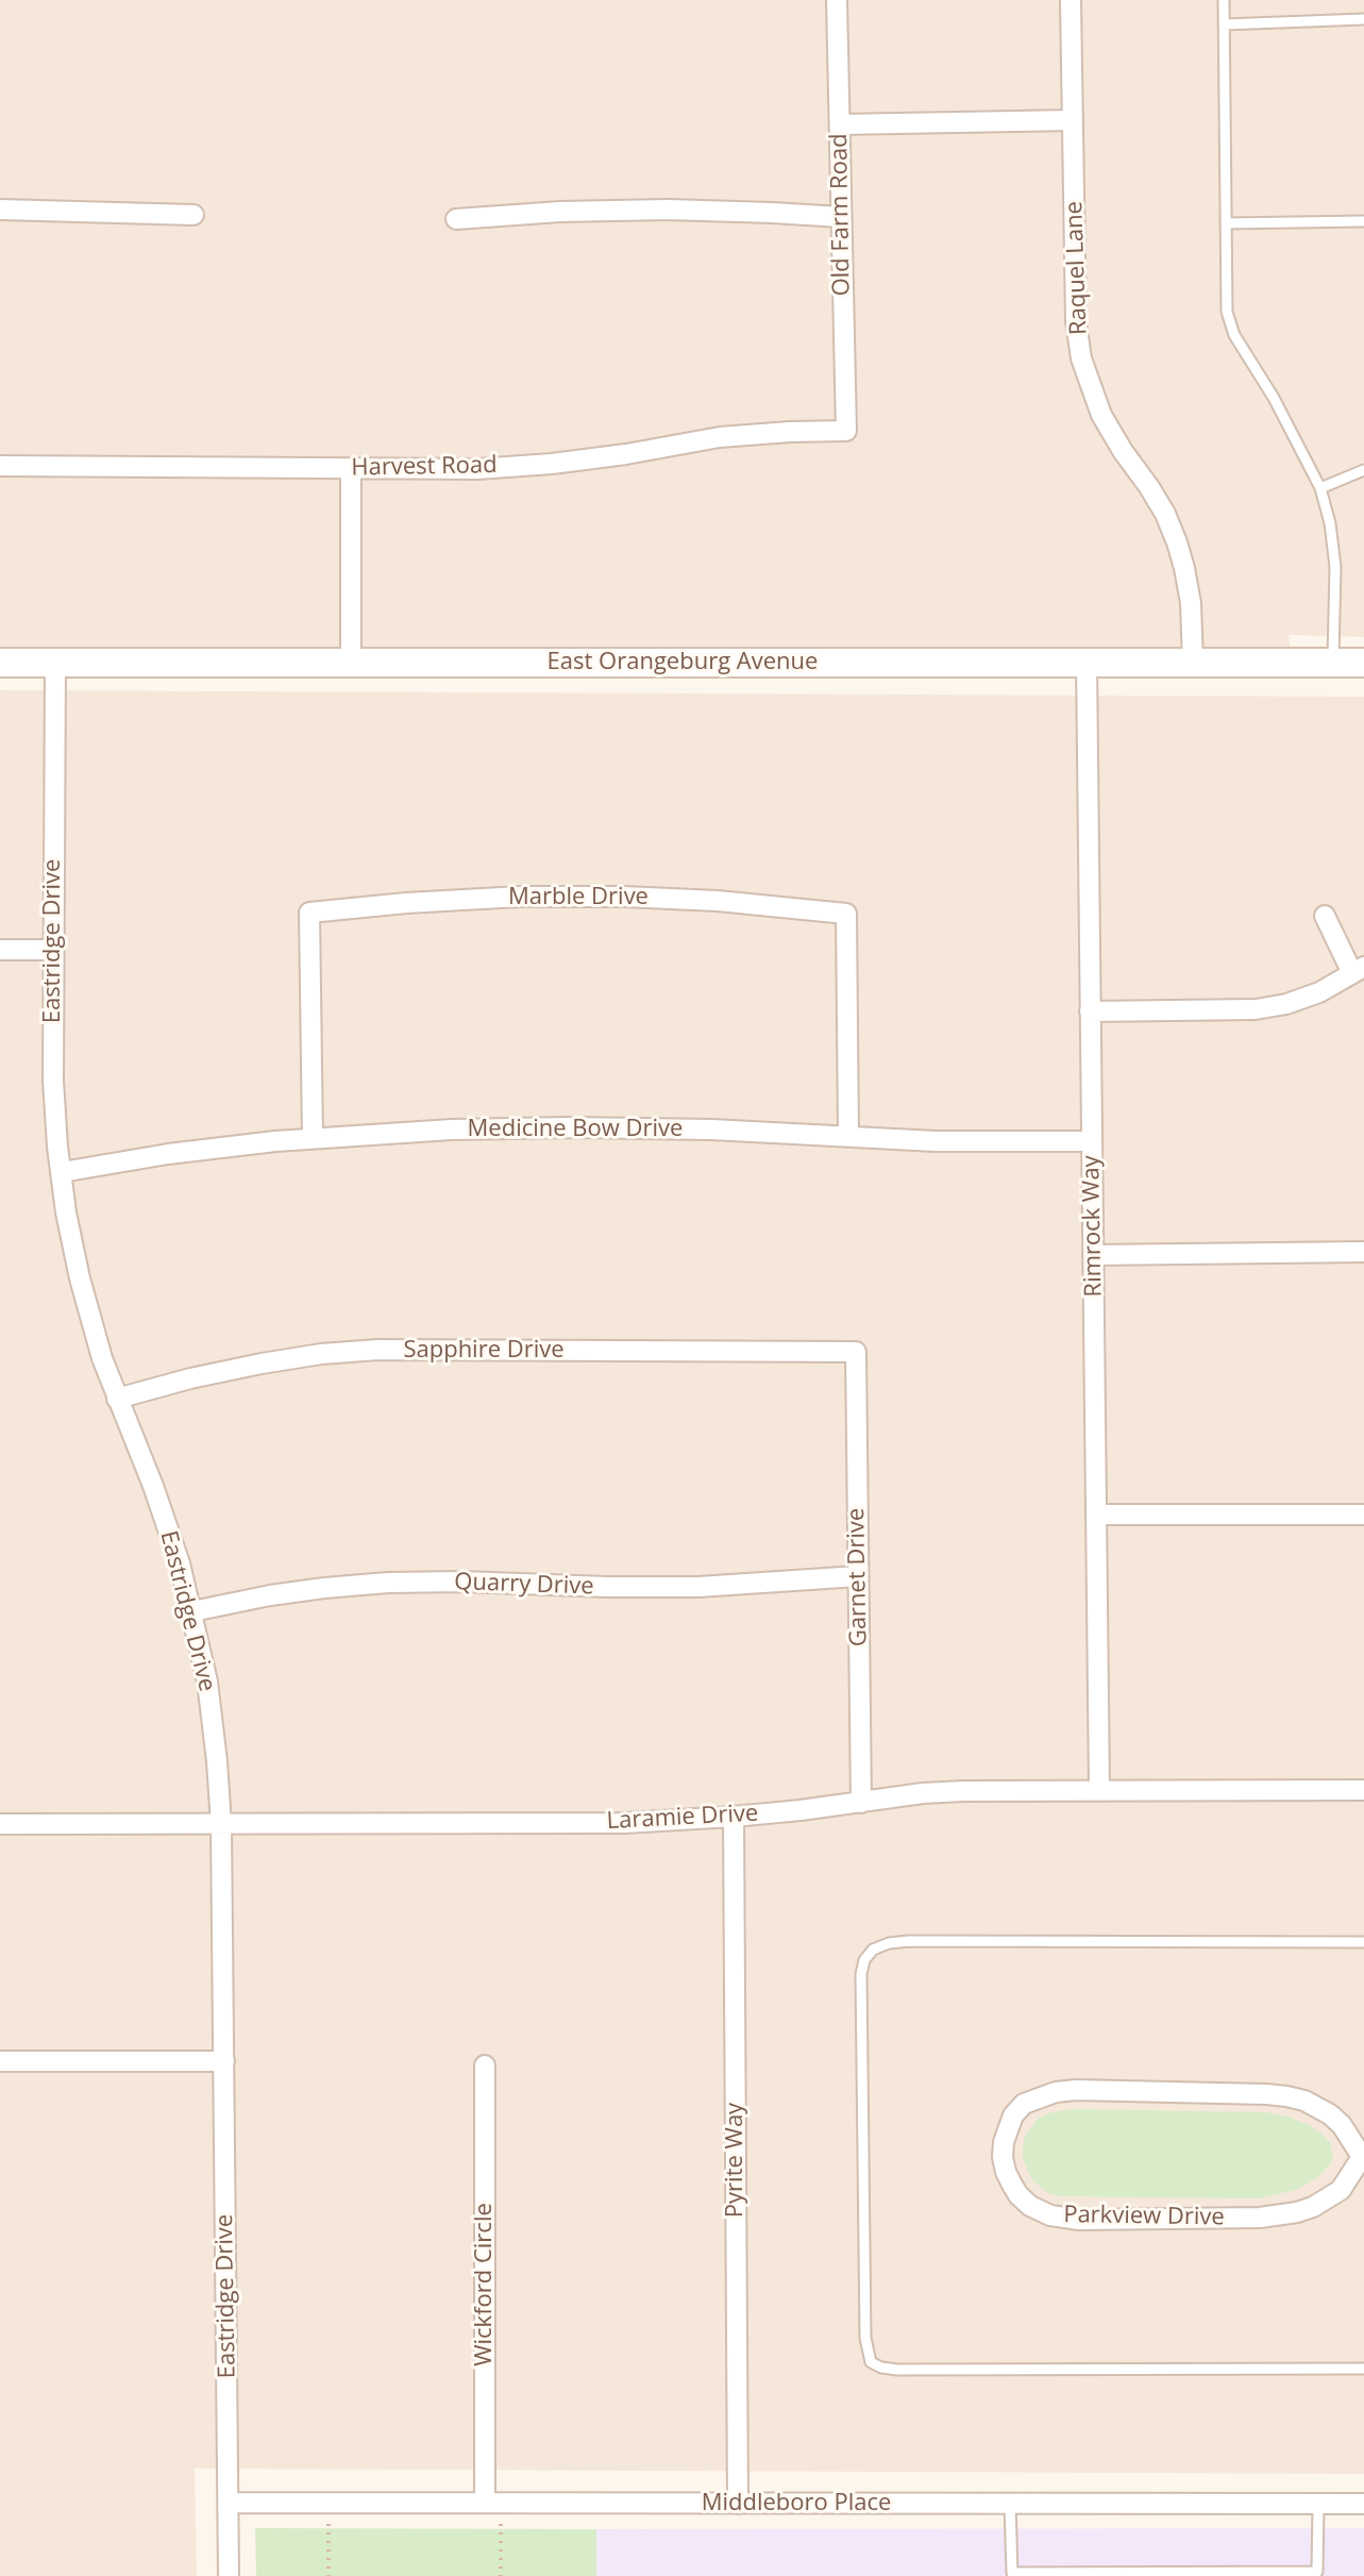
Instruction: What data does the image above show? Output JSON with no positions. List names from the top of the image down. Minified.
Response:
{"streets":{"street":["Old Farm Road","Raquel Lane","Harvest Road","East Orangeburg Avenue","Marble Drive","Eastridge Drive","Medicine Bow Drive","Rimrock Way","Sapphire Drive","Garnet Drive","Quarry Drive","Laramie Drive","Pyrite Way","Parkview Drive","Wickford Circle","Middleboro Place"]},"crossings":[["Old Farm Road","Harvest Road"],["Raquel Lane","East Orangeburg Avenue"],["East Orangeburg Avenue","Eastridge Drive"],["East Orangeburg Avenue","Rimrock Way"],["Marble Drive","Medicine Bow Drive"],["Eastridge Drive","Medicine Bow Drive"],["Eastridge Drive","Sapphire Drive"],["Eastridge Drive","Quarry Drive"],["Eastridge Drive","Laramie Drive"],["Eastridge Drive","Middleboro Place"],["Medicine Bow Drive","Rimrock Way"],["Rimrock Way","Laramie Drive"],["Sapphire Drive","Garnet Drive"],["Garnet Drive","Quarry Drive"],["Garnet Drive","Laramie Drive"],["Laramie Drive","Pyrite Way"],["Pyrite Way","Middleboro Place"],["Wickford Circle","Middleboro Place"]]}
